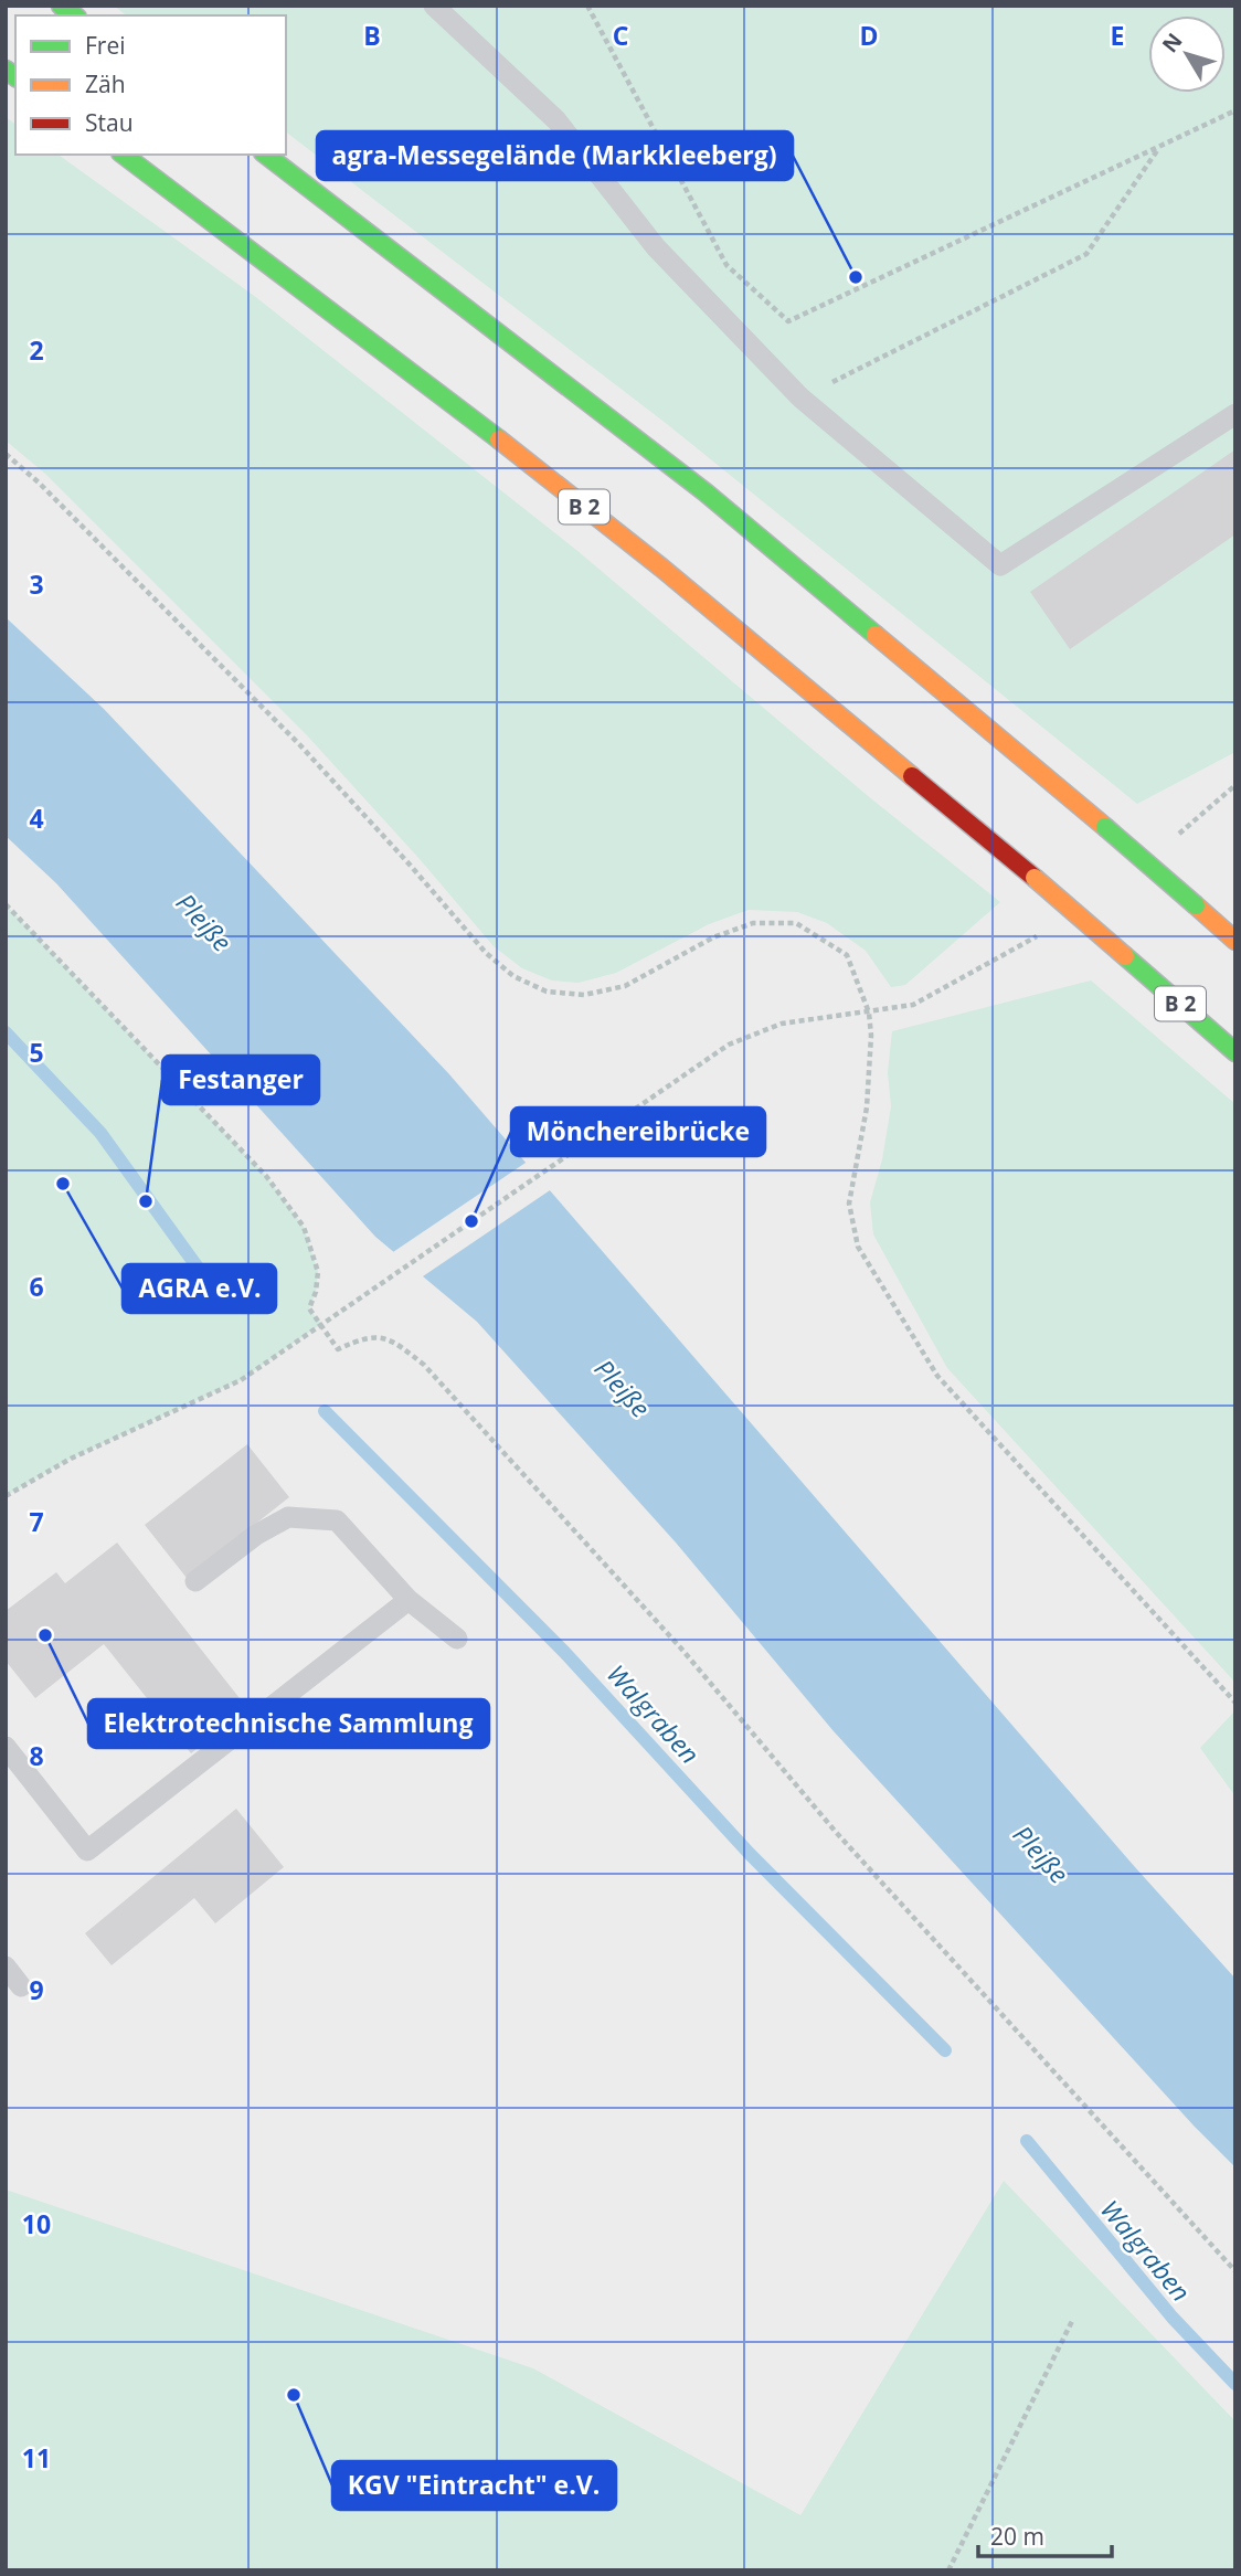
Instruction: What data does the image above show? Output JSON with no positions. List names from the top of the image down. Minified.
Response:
{"streets":{"highway":["B 2"]},"water":["Pleiße","Walgraben"],"places":["agra-Messegelände (Markkleeberg)","AGRA e.V.","Festanger","Mönchereibrücke","Elektrotechnische Sammlung","KGV \"Eintracht\" e.V."],"legend":["Frei","Zäh","Stau"],"scale_bar":"20 m","north":"top left","grid":{"columns":["B","C","D","E"],"rows":["2","3","4","5","6","7","8","9","10","11"]}}
